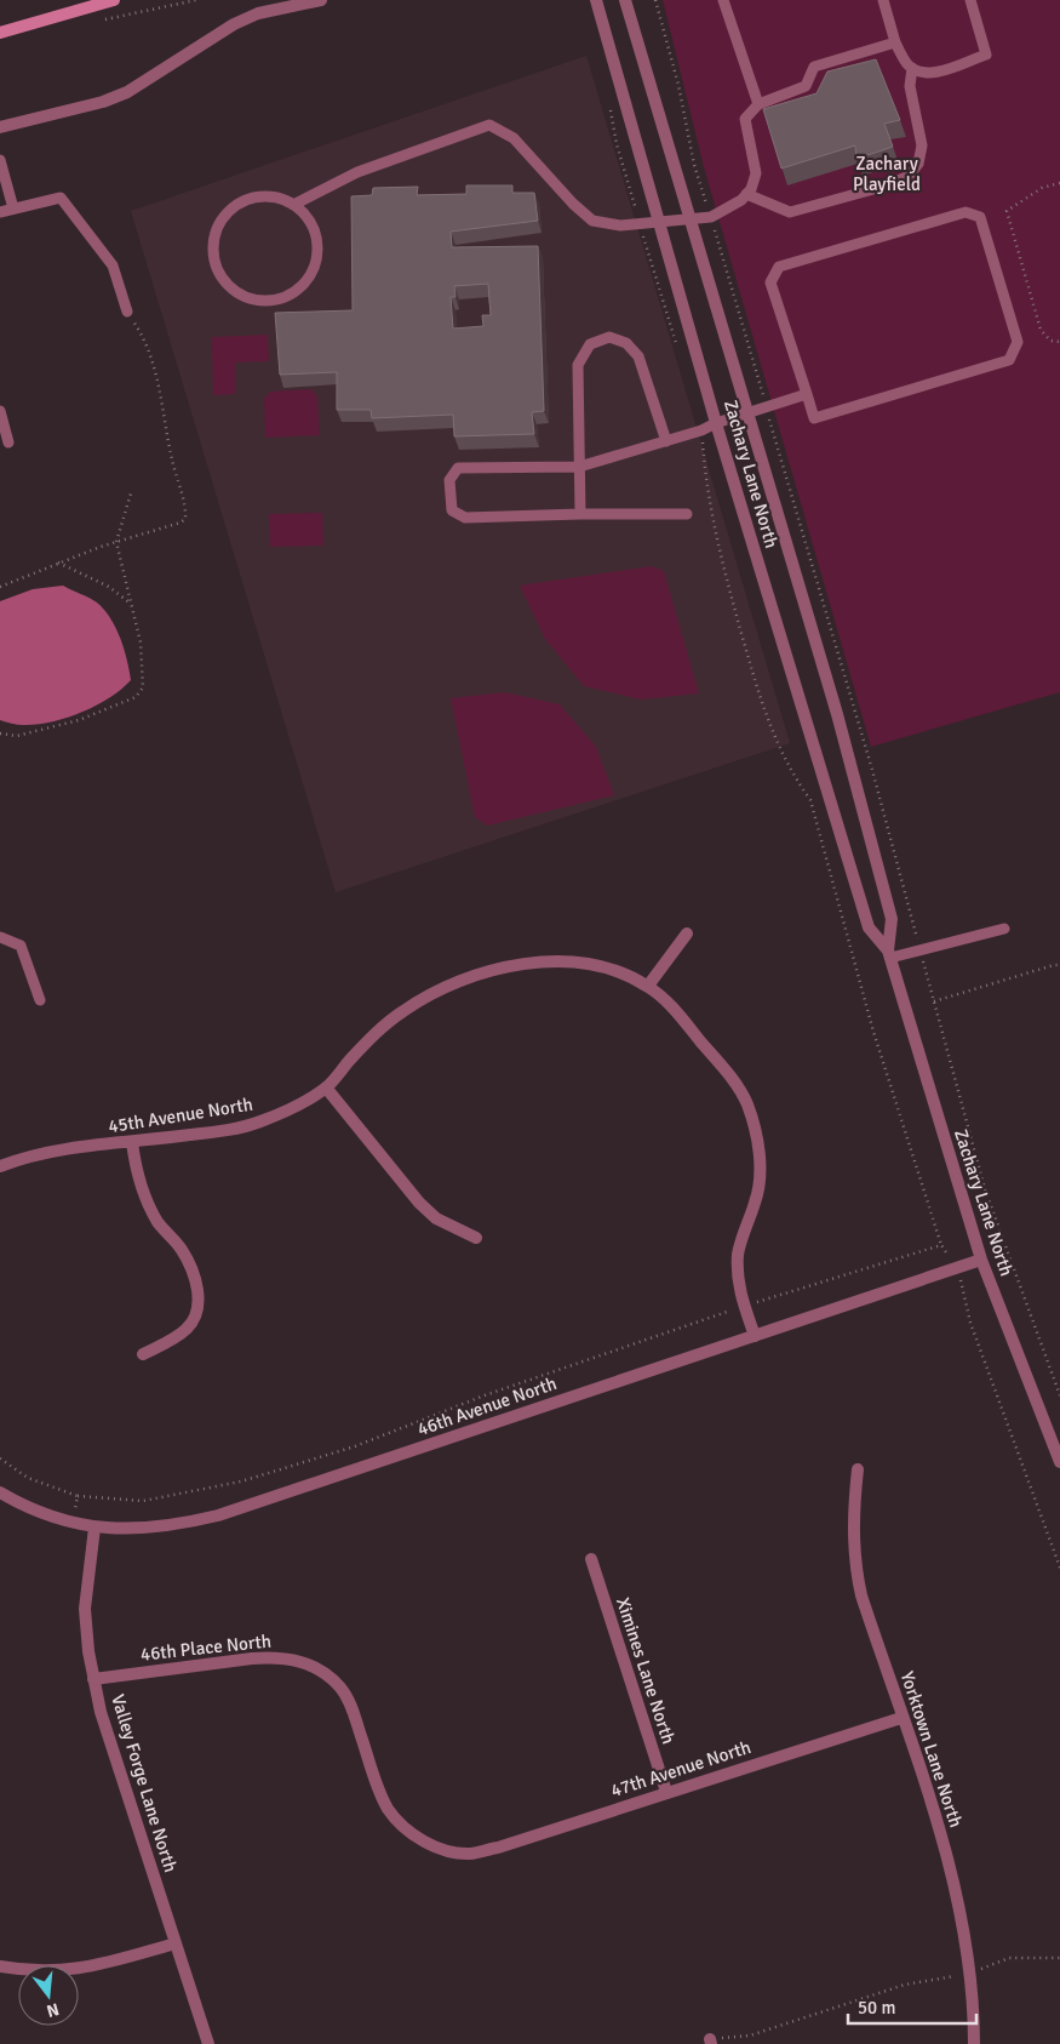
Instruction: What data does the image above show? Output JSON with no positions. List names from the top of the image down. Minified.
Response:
{"streets":{"street":["Zachary Lane North","45th Avenue North","46th Avenue North","46th Place North","Ximines Lane North","Yorktown Lane North","47th Avenue North","Valley Forge Lane North"]},"crossings":[["Zachary Lane North","46th Avenue North"],["46th Avenue North","Valley Forge Lane North"],["46th Place North","47th Avenue North"],["46th Place North","Valley Forge Lane North"],["Ximines Lane North","47th Avenue North"],["Yorktown Lane North","47th Avenue North"]],"parks":["Zachary Playfield"],"scale_bar":"50 m","north":"bottom"}
